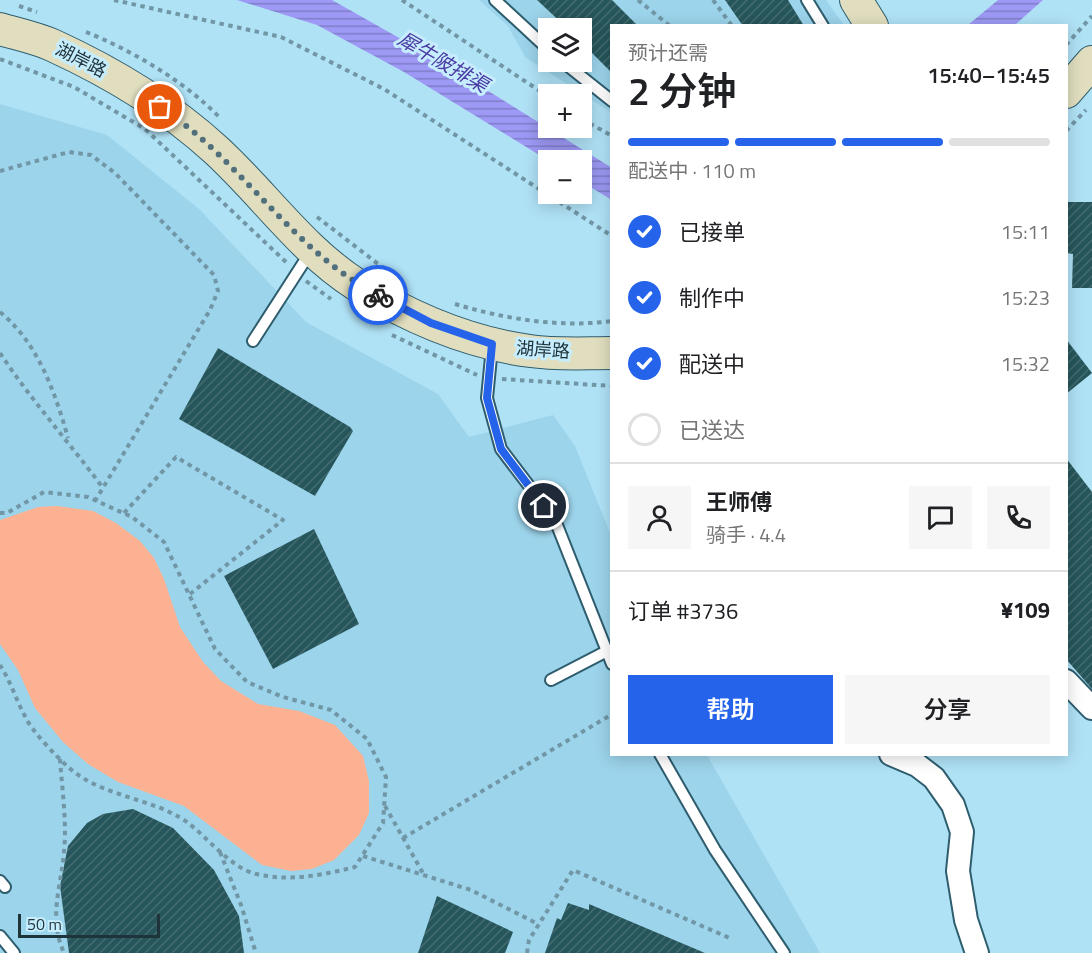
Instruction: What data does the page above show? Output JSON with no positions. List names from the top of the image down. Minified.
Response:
{"streets":{"street":["湖岸路"]},"water":["犀牛陂排渠"],"scale_bar":"50 m","page":{"map_buttons":["+","−"],"heading":["2 分钟","预计还需","15:40–15:45"],"panel":["王师傅","骑手 · 4.4","订单 #3736","¥109"],"bar":"配送中 · 110 m","list":[["已接单","15:11"],["制作中","15:23"],["配送中","15:32"],"已送达"],"buttons":["帮助","分享"],"scale":"50 m"}}
